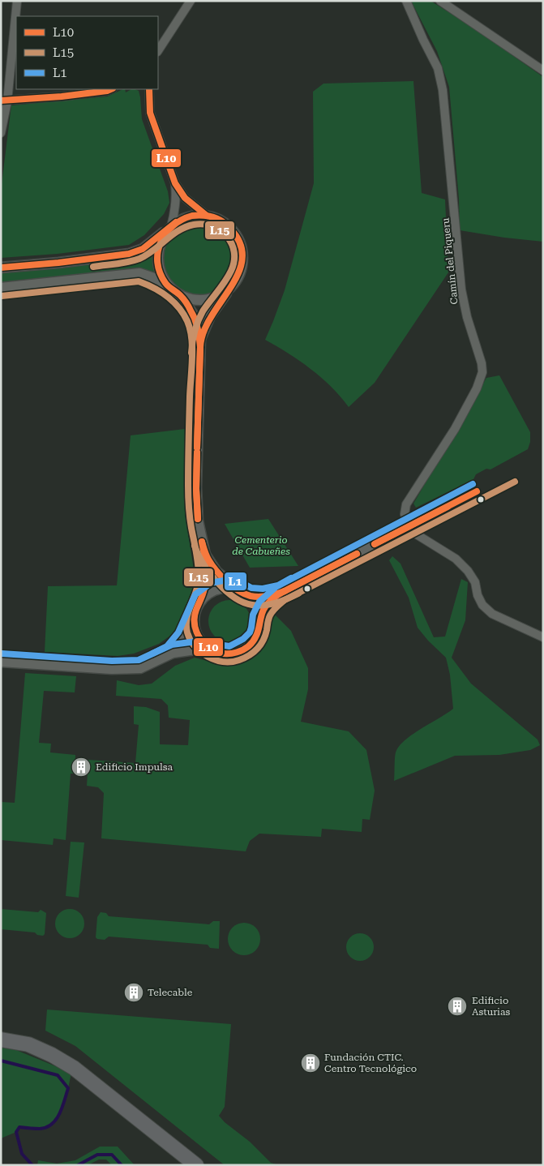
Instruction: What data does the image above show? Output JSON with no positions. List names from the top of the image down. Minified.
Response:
{"streets":{"street":["Camín del Piqueru"]},"parks":["Cementerio de Cabueñes"],"places":{"building":["Edificio Impulsa","Telecable","Edificio Asturias","Fundación CTIC. Centro Tecnológico"]},"lines":["transit line L10","transit line L15","transit line L1"],"legend":["L10","L15","L1"]}
